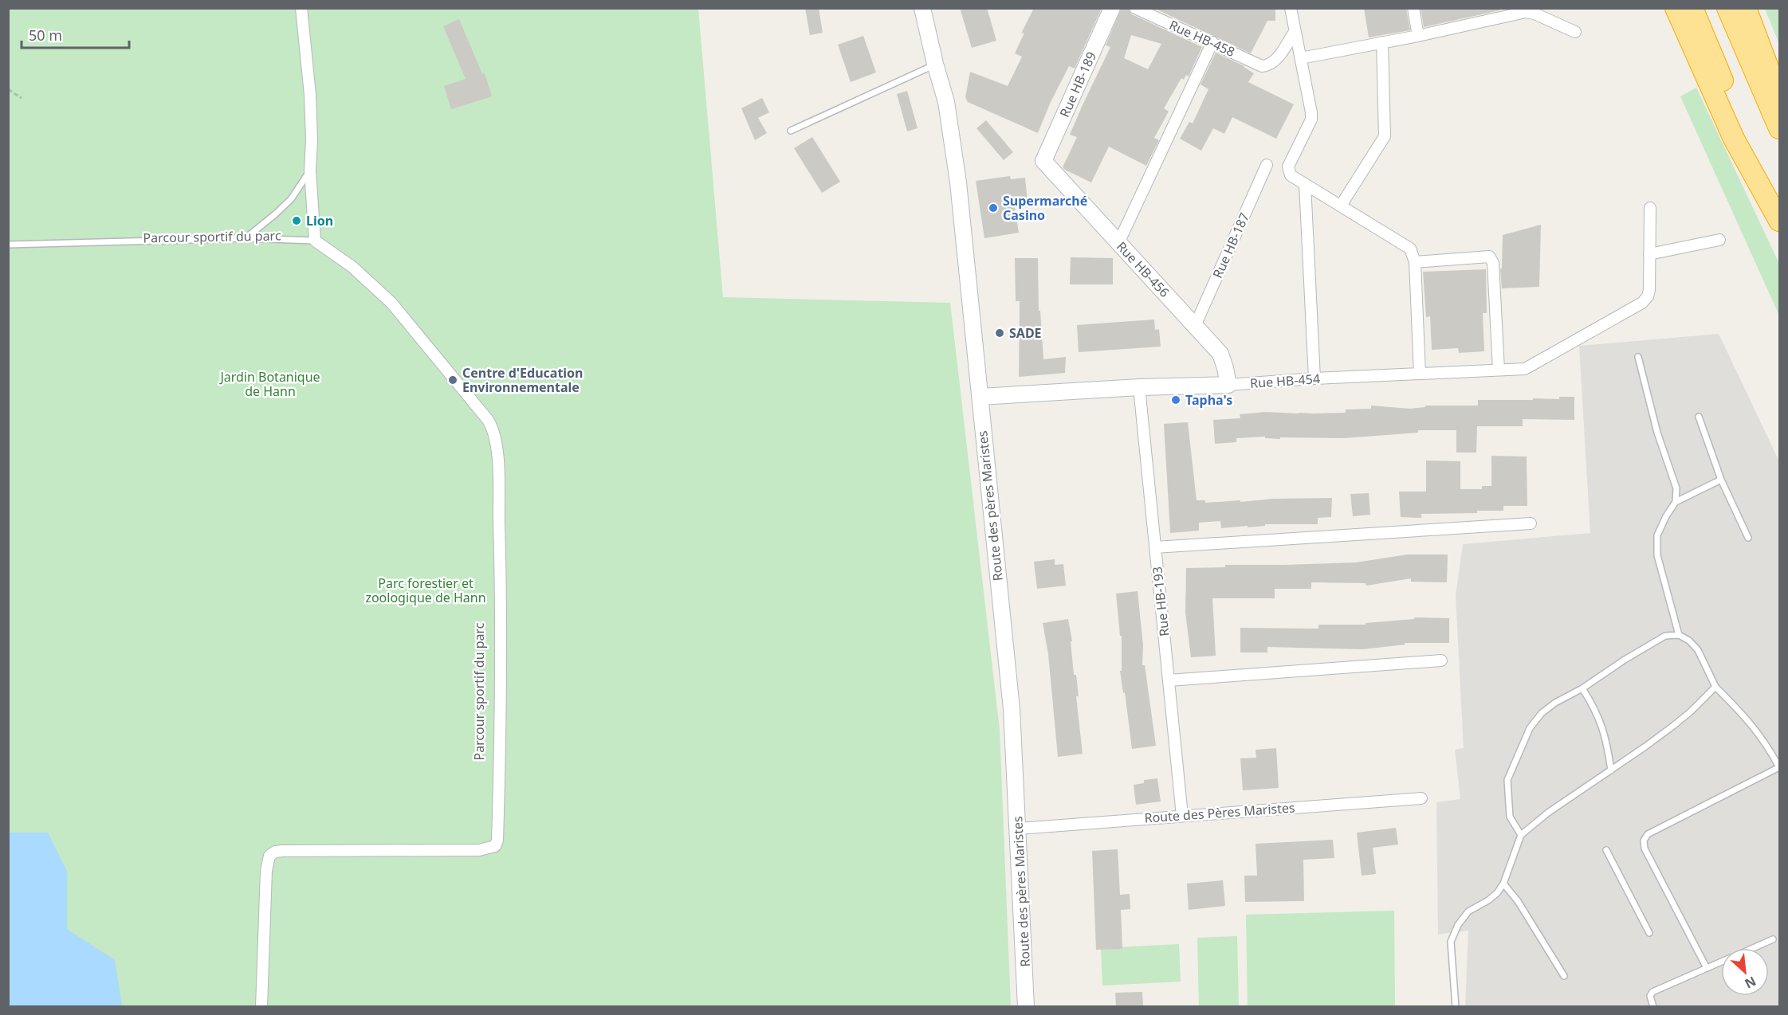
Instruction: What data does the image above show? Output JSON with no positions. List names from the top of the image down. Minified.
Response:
{"streets":{"street":["Rue HB-458","Rue HB-189","Rue HB-187","Rue HB-456","Rue HB-454","Route des pères Maristes","Rue HB-193","Route des Pères Maristes"]},"crossings":[["Rue HB-189","Rue HB-456"],["Rue HB-187","Rue HB-456"],["Rue HB-456","Rue HB-454"],["Rue HB-454","Route des pères Maristes"],["Rue HB-454","Rue HB-193"],["Route des pères Maristes","Route des Pères Maristes"],["Rue HB-193","Route des Pères Maristes"]],"parks":["Jardin Botanique de Hann","Parc forestier et zoologique de Hann"],"places":["Supermarché Casino","Lion","SADE","Centre d'Education Environnementale","Tapha's"],"scale_bar":"50 m","north":"bottom right"}
